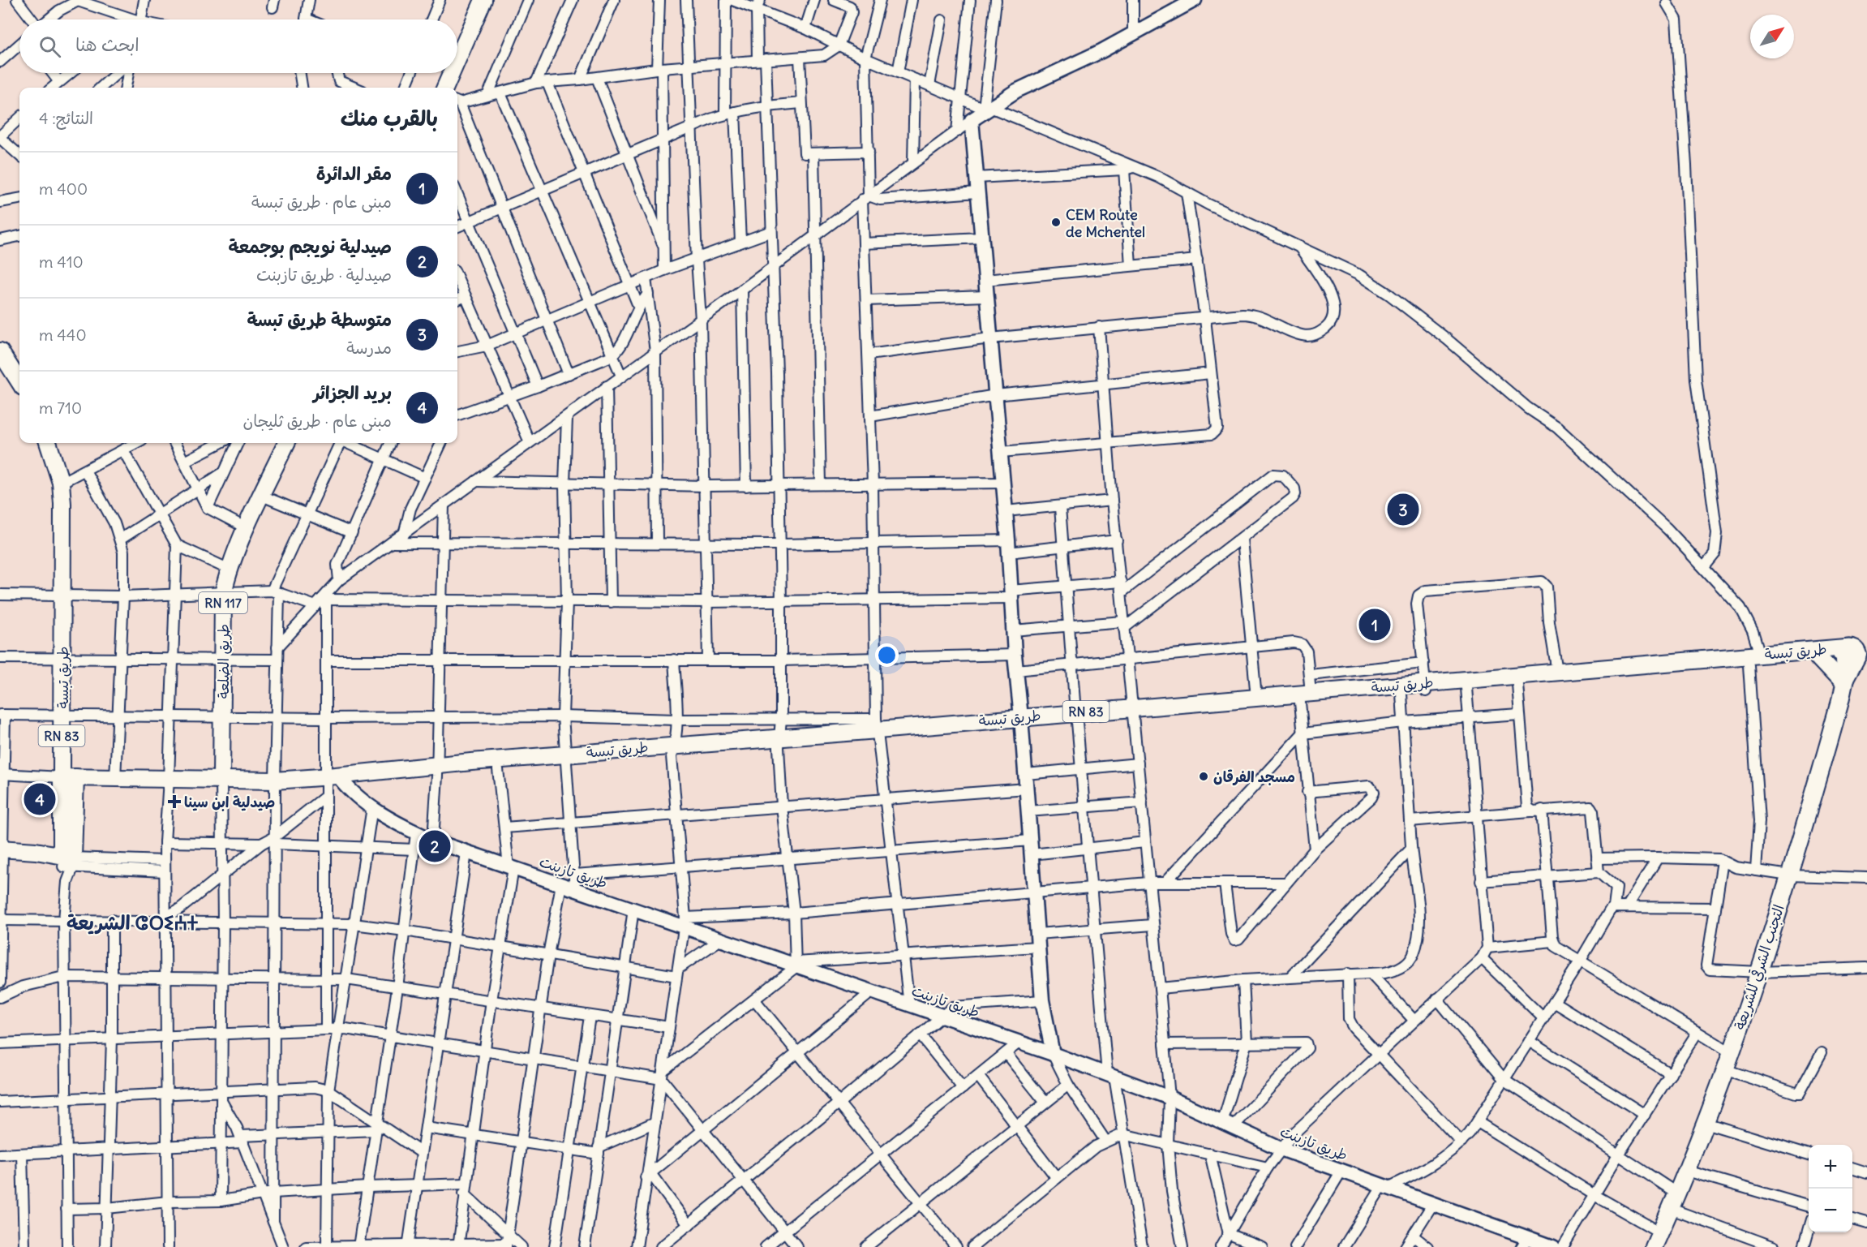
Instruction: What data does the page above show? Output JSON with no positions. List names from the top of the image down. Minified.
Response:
{"streets":{"main road":["RN 117","طريق تبسة","طريق الضلعة","RN 83","التجنب الشرقي للشريعة"],"street":["طريق تازبنت"]},"crossings":[["طريق تبسة","طريق الضلعة"],["طريق تبسة","طريق تازبنت"],["طريق تبسة","التجنب الشرقي للشريعة"]],"districts":["الشريعة ⵛⵔⵉⵄⵜ"],"places":{"other":["CEM Route de Mchentel","مسجد الفرقان"],"health":["صيدلية ابن سينا"]},"north":"top right","page":{"search":"ابحث هنا","heading":["بالقرب منك","النتائج: 4"],"list":[{"mark":"1","name":"مقر الدائرة","note":"مبنى عام · طريق تبسة","value":"400 m"},{"mark":"2","name":"صيدلية نويجم بوجمعة","note":"صيدلية · طريق تازبنت","value":"410 m"},{"mark":"3","name":"متوسطة طريق تبسة","note":"مدرسة","value":"440 m"},{"mark":"4","name":"بريد الجزائر","note":"مبنى عام · طريق ثليجان","value":"710 m"}],"pins":["3","1","4","2"],"map_buttons":["+","−"]}}
